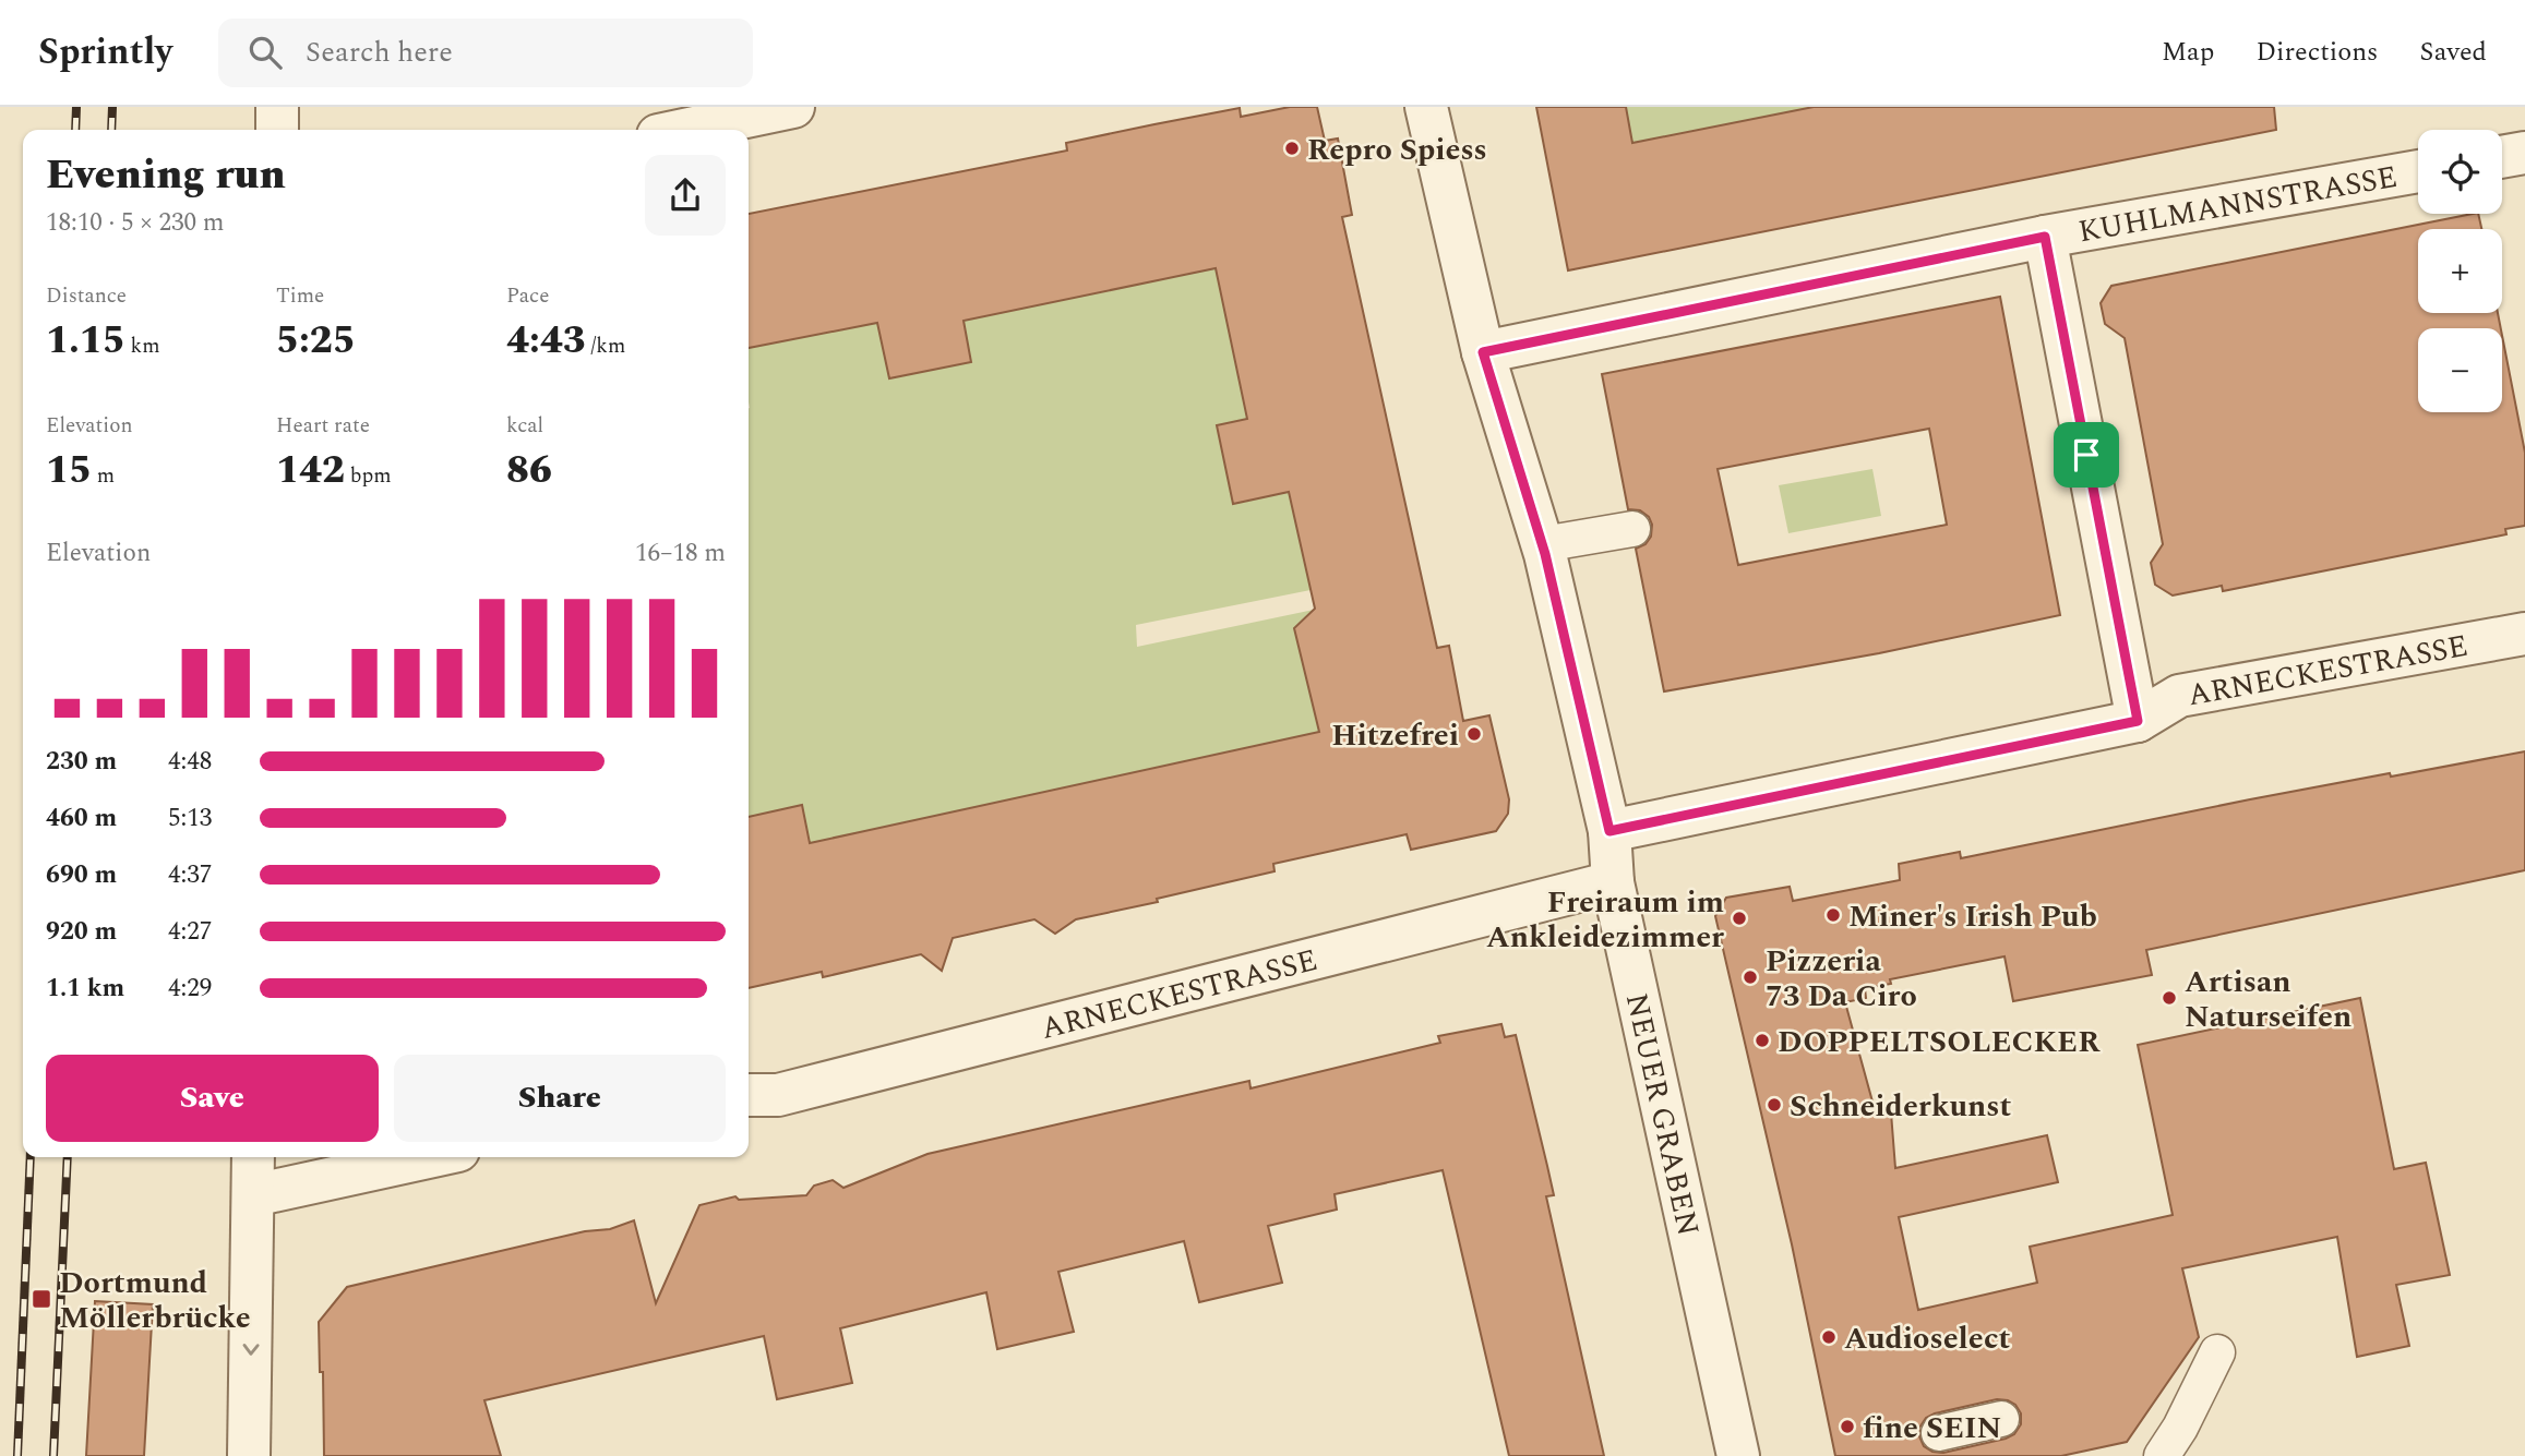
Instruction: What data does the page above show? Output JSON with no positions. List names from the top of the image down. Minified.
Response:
{"streets":{"street":["KUHLMANNSTRASSE","ARNECKESTRASSE","NEUER GRABEN"]},"crossings":[["KUHLMANNSTRASSE","ARNECKESTRASSE"],["KUHLMANNSTRASSE","NEUER GRABEN"],["ARNECKESTRASSE","NEUER GRABEN"]],"places":{"other":["Repro Spiess","Hitzefrei","Miner's Irish Pub","Freiraum im Ankleidezimmer","Pizzeria 73 Da Ciro","Artisan Naturseifen","DOPPELTSOLECKER","Schneiderkunst","Audioselect","fine SEIN"],"transit":["Dortmund Möllerbrücke"]},"page":{"header":"Sprintly","search":"Search here","nav":["Map","Directions","Saved"],"map_buttons":["+","−"],"heading":["Evening run","18:10 · 5 × 230 m"],"stats":[["Distance","1.15 km"],["Time","5:25"],["Pace","4:43 /km"],["Elevation","15 m"],["Heart rate","142 bpm"],["kcal","86"]],"chart":["Elevation","16–18 m"],"list":[{"name":"230 m","note":"4:48"},{"name":"460 m","note":"5:13"},{"name":"690 m","note":"4:37"},{"name":"920 m","note":"4:27"},{"name":"1.1 km","note":"4:29"}],"buttons":["Save","Share"]}}
